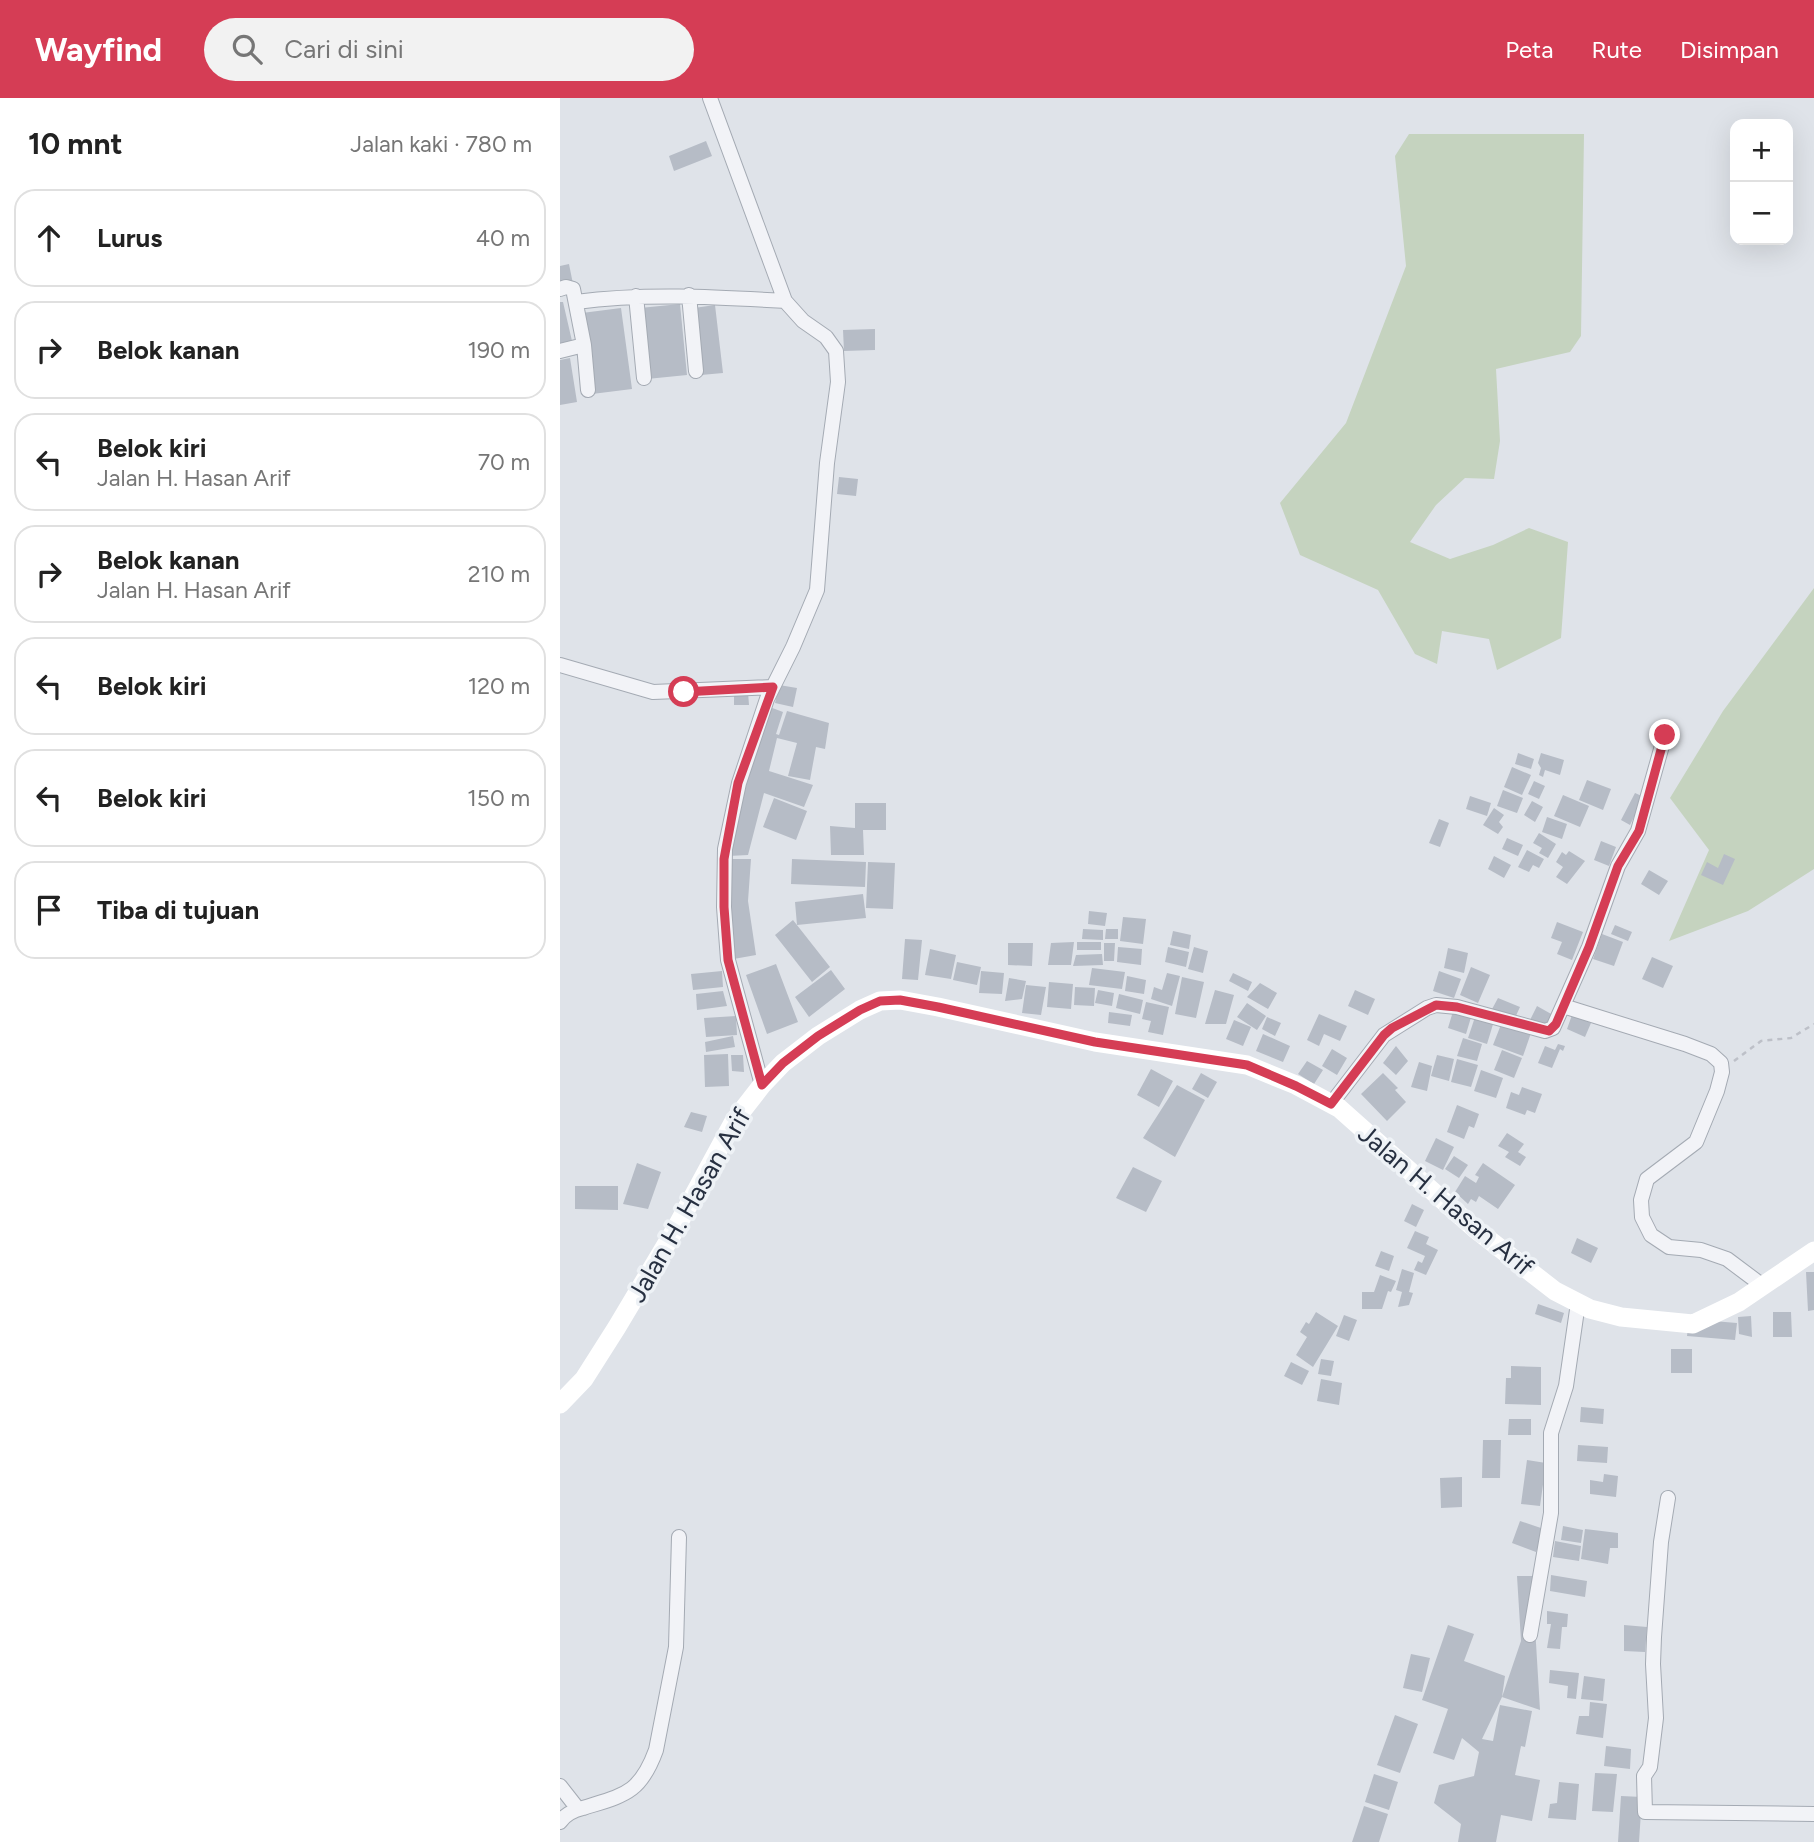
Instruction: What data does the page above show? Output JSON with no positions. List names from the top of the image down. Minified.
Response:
{"streets":{"main road":["Jalan H. Hasan Arif"]},"page":{"header":"Wayfind","search":"Cari di sini","nav":["Peta","Rute","Disimpan"],"heading":["10 mnt","Jalan kaki · 780 m"],"map_buttons":["+","−"],"list":[["Lurus","40 m"],["Belok kanan","190 m"],["Belok kiri","Jalan H. Hasan Arif","70 m"],["Belok kanan","Jalan H. Hasan Arif","210 m"],["Belok kiri","120 m"],["Belok kiri","150 m"],"Tiba di tujuan"]}}
